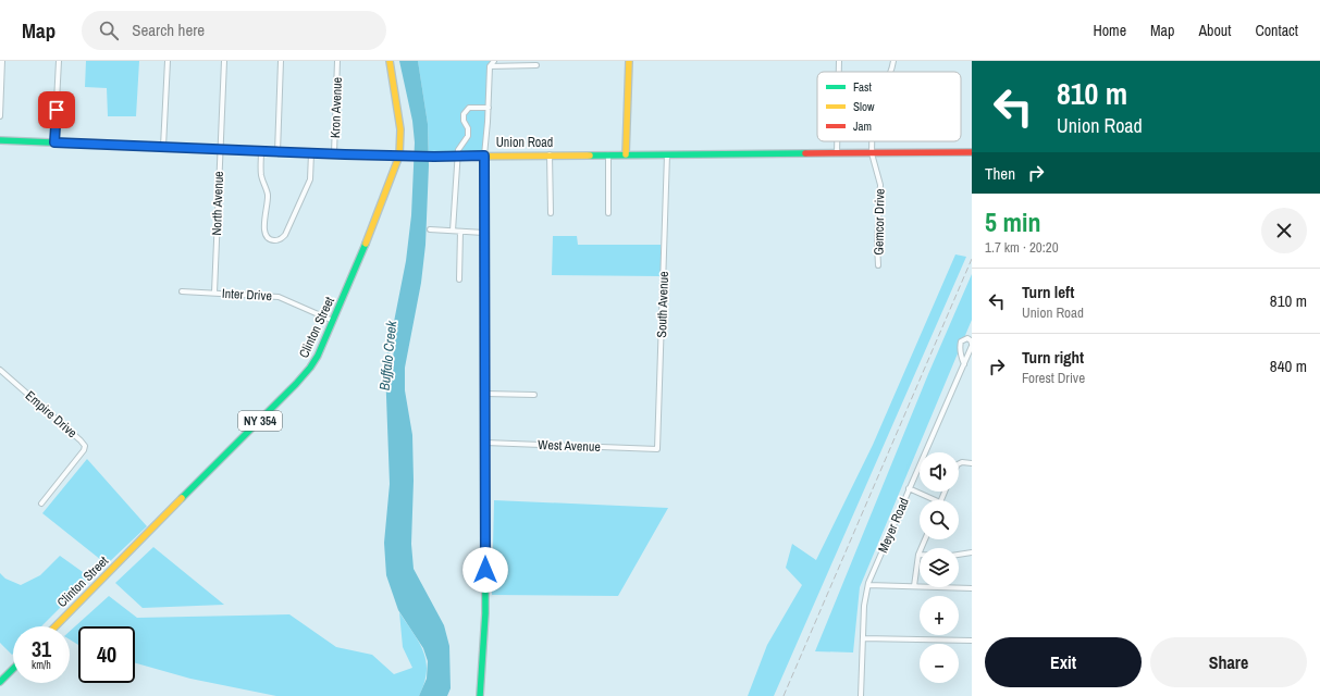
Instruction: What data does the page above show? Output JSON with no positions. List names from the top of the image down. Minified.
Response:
{"streets":{"main road":["Union Road","Clinton Street","NY 354"],"street":["Kron Avenue","North Avenue","Gemcor Drive","Inter Drive","South Avenue","Empire Drive","West Avenue","Meyer Road"]},"crossings":[["Kron Avenue","Union Road"],["Union Road","North Avenue"],["Union Road","Gemcor Drive"],["Union Road","South Avenue"],["Union Road","Clinton Street"],["North Avenue","Inter Drive"],["Inter Drive","Clinton Street"],["South Avenue","West Avenue"]],"water":["Buffalo Creek"],"legend":["Fast","Slow","Jam"],"page":{"header":"Map","search":"Search here","nav":["Home","Map","About","Contact"],"turn":["810 m","Union Road"],"then":"Then","heading":["5 min","1.7 km · 20:20"],"list":[{"name":"Turn left","note":"Union Road","value":"810 m"},{"name":"Turn right","note":"Forest Drive","value":"840 m"}],"map_buttons":["+","−"],"speed":"31 km/h","limit":"40","buttons":["Exit","Share"]}}
